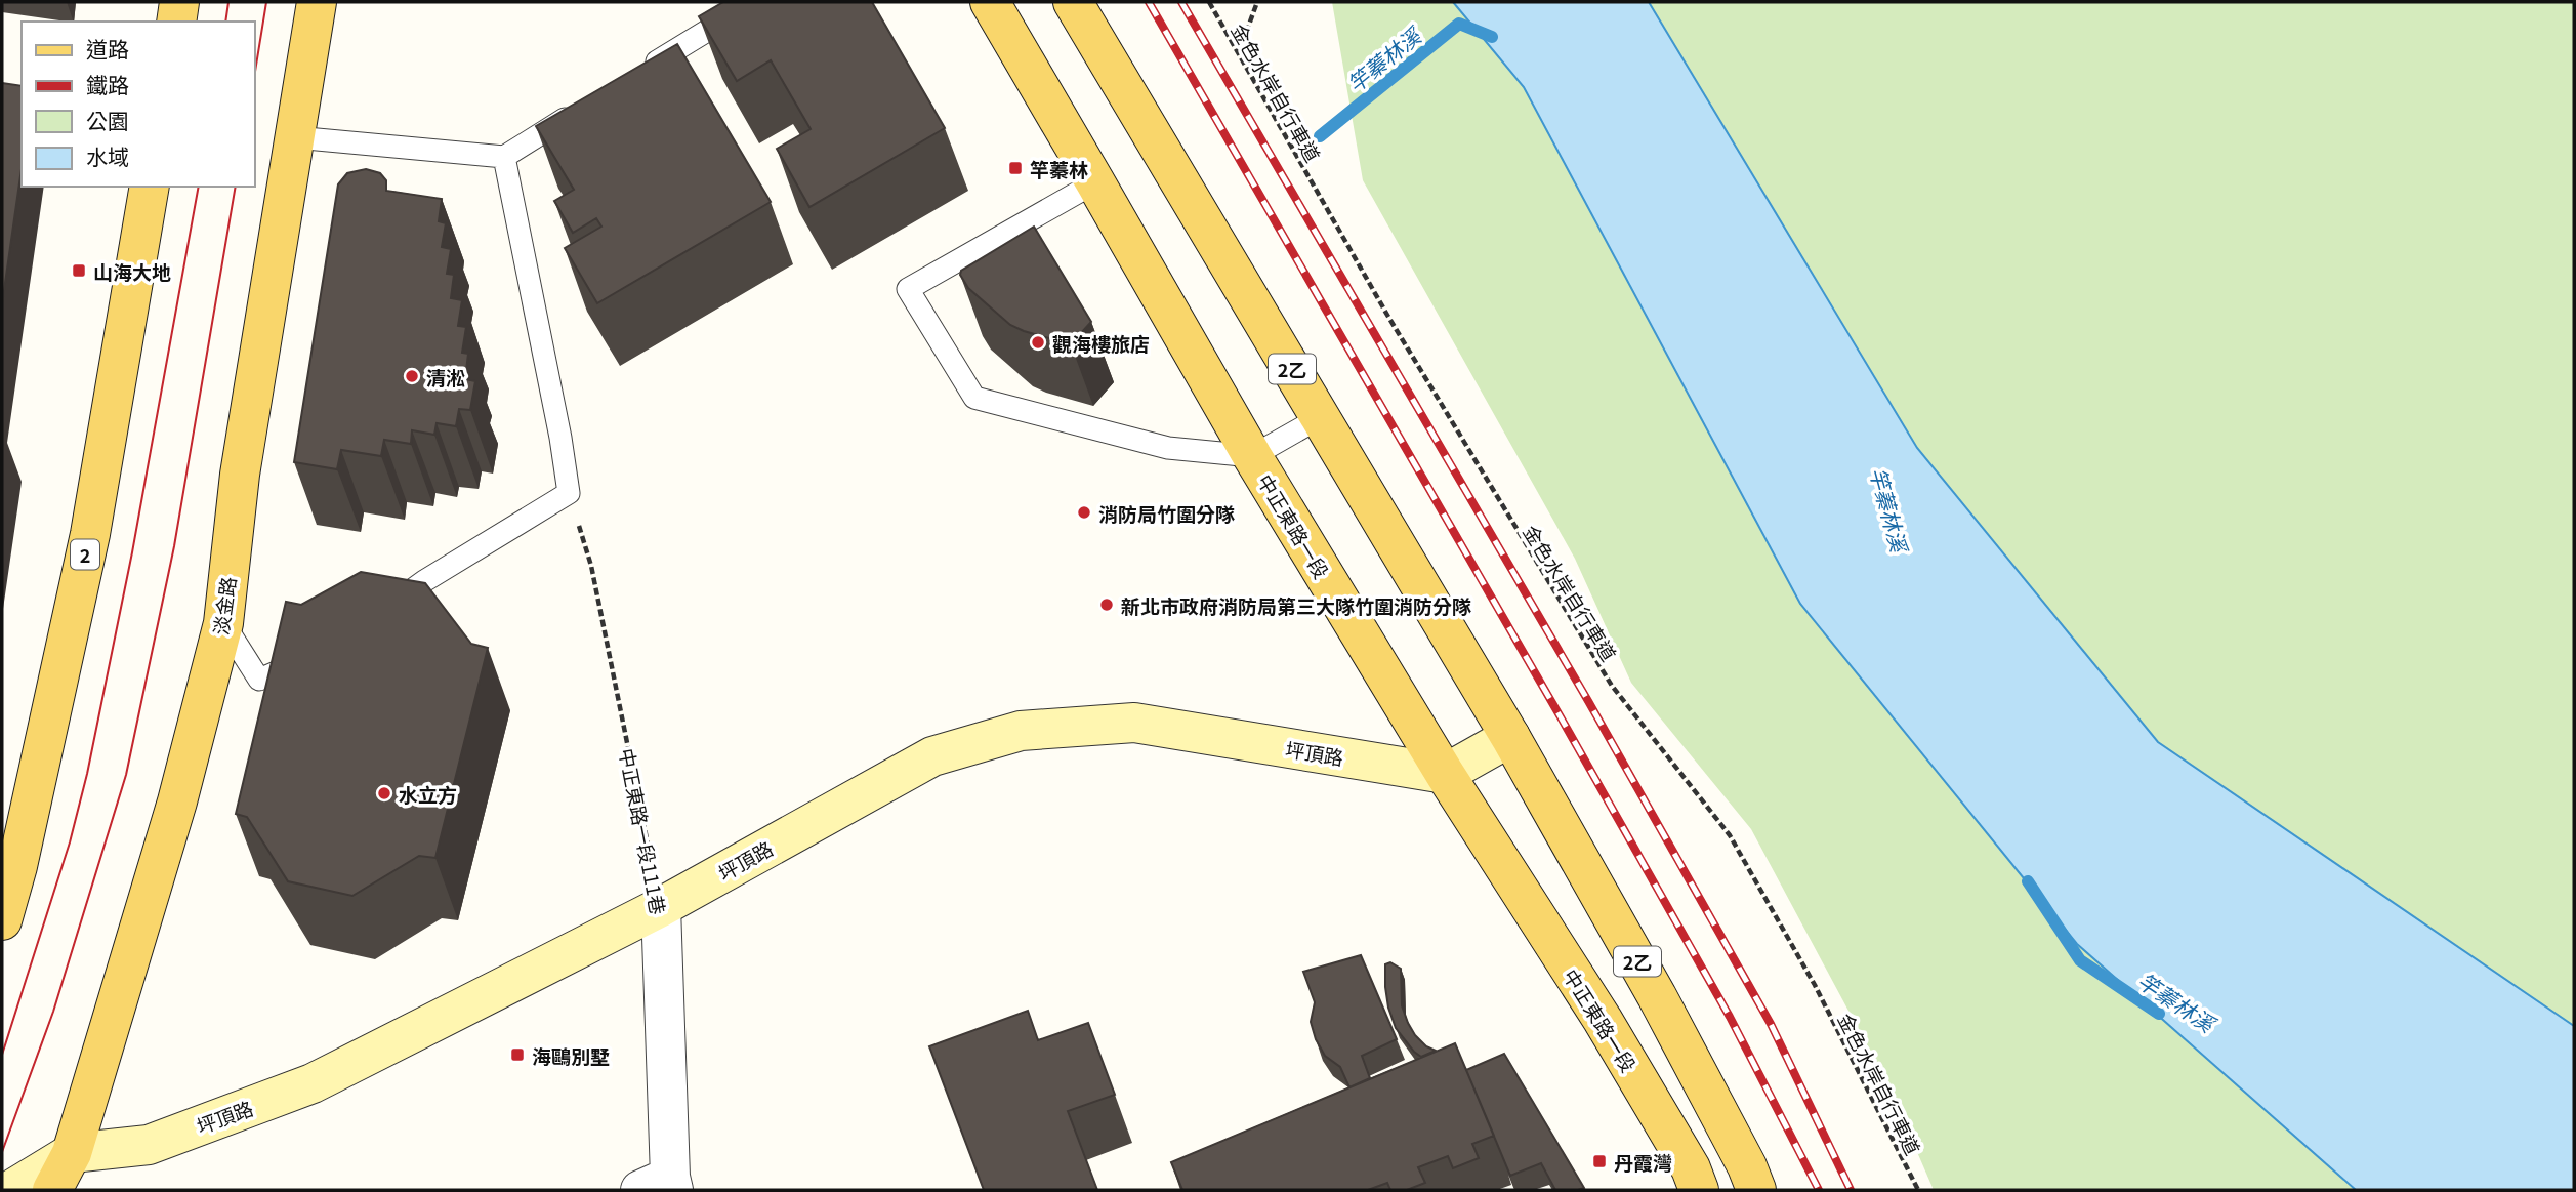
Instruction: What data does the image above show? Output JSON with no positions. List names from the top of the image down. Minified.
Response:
{"streets":{"main road":["2乙","中正東路一段","2","淡金路"],"street":["坪頂路","中正東路一段111巷"],"path":["金色水岸自行車道"]},"crossings":[["中正東路一段","坪頂路"],["淡金路","坪頂路"],["坪頂路","中正東路一段111巷"]],"water":["竿蓁林溪"],"places":{"transit":["竿蓁林","山海大地","海鷗別墅","丹霞灣"],"other":["觀海樓旅店","清淞","消防局竹圍分隊","新北市政府消防局第三大隊竹圍消防分隊","水立方"]},"legend":["道路","鐵路","公園","水域"]}
